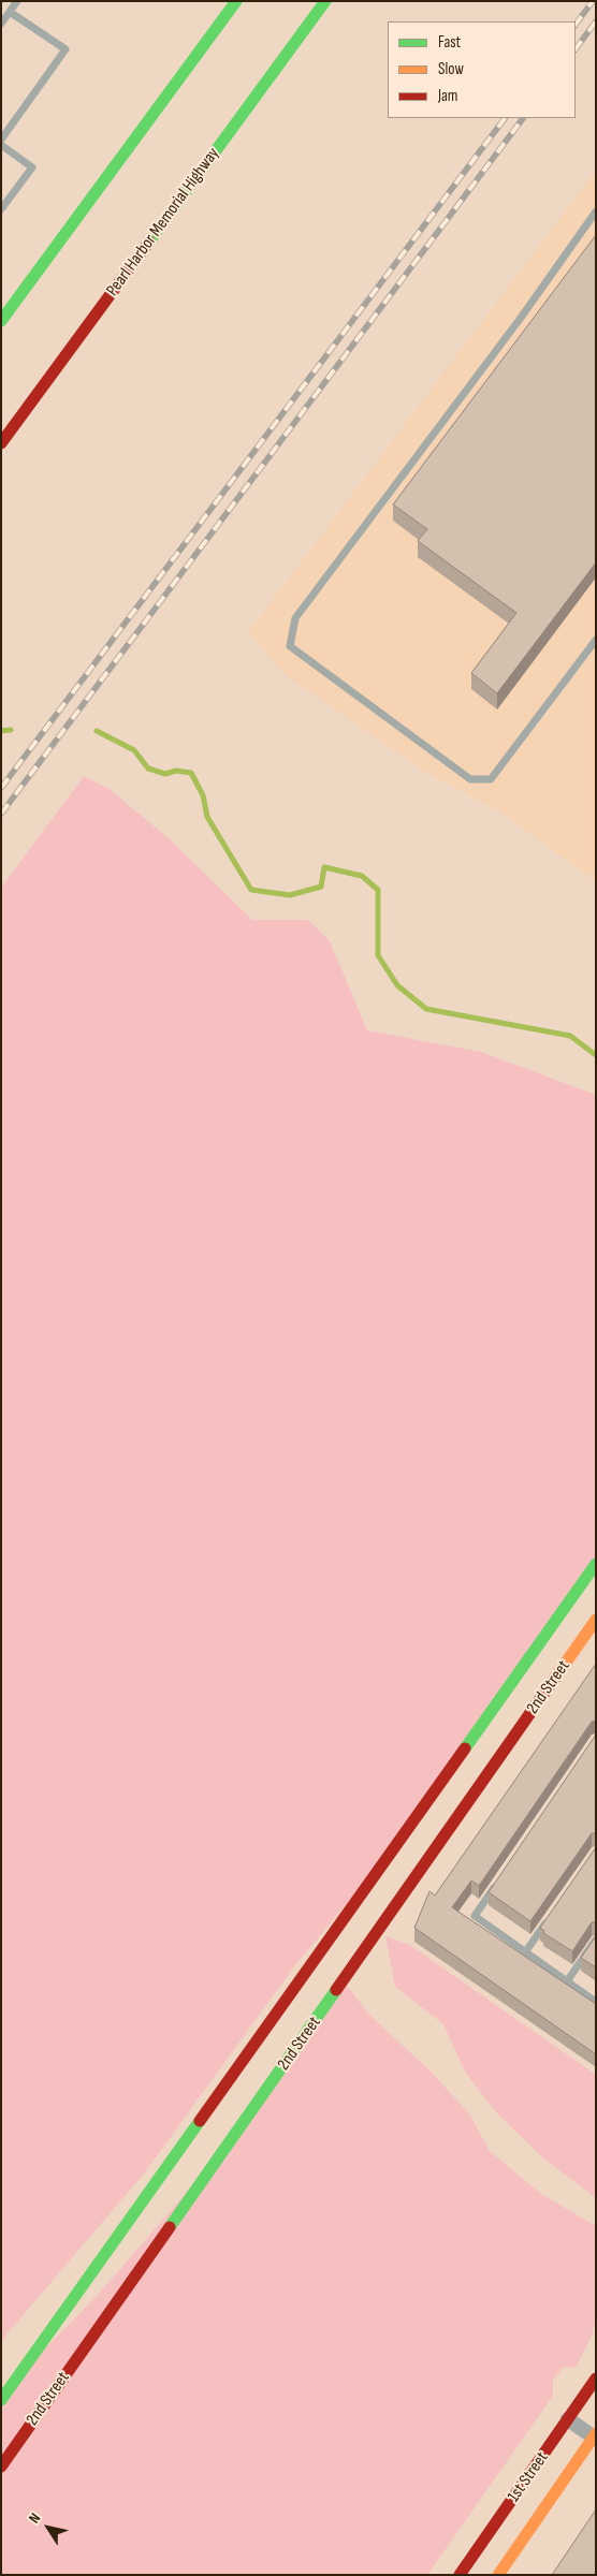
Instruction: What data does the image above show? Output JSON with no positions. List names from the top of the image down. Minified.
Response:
{"streets":{"main road":["Pearl Harbor Memorial Highway","2nd Street","1st Street"]},"legend":["Fast","Slow","Jam"],"north":"top left"}
